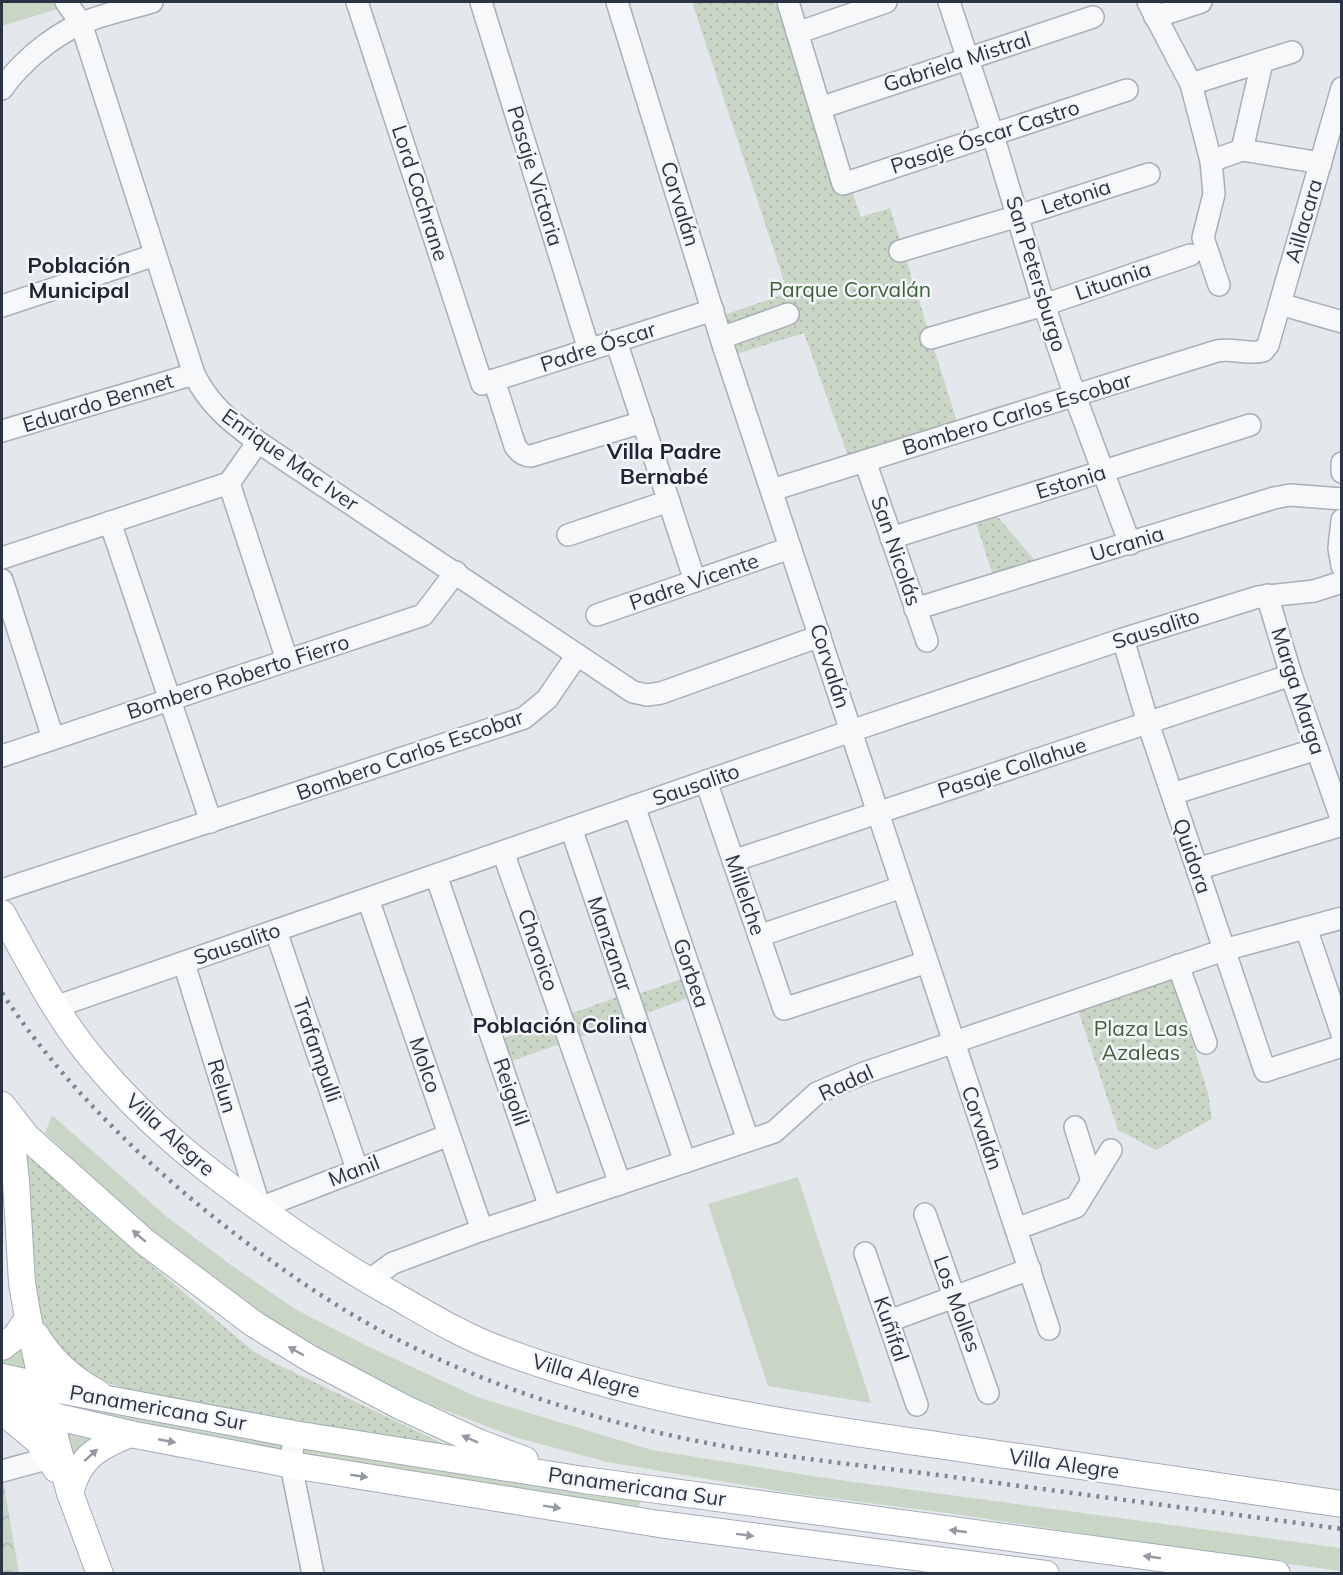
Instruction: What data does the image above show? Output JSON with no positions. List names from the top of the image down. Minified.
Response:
{"streets":{"main road":["Villa Alegre","Panamericana Sur"],"street":["Gabriela Mistral","Pasaje Óscar Castro","Pasaje Victoria","Lord Cochrane","Letonia","Corvalán","Aillacara","San Petersburgo","Lituania","Padre Óscar","Eduardo Bennet","Bombero Carlos Escobar","Enrique Mac Iver","Estonia","Ucrania","San Nicolás","Padre Vicente","Sausalito","Bombero Roberto Fierro","Marga Marga","Pasaje Collahue","Quidora","Millelche","Manzanar","Choroico","Gorbea","Trafampulli","Molco","Radal","Relun","Reigolil","Manil","Los Molles","Kuñifal"]},"crossings":[["Gabriela Mistral","Pasaje Óscar Castro"],["Gabriela Mistral","San Petersburgo"],["Pasaje Óscar Castro","San Petersburgo"],["Pasaje Victoria","Padre Óscar"],["Lord Cochrane","Padre Óscar"],["Letonia","San Petersburgo"],["Corvalán","Padre Óscar"],["Corvalán","Bombero Carlos Escobar"],["Corvalán","Padre Vicente"],["Corvalán","Sausalito"],["Corvalán","Pasaje Collahue"],["Corvalán","Millelche"],["Corvalán","Radal"],["Aillacara","Bombero Carlos Escobar"],["San Petersburgo","Lituania"],["San Petersburgo","Bombero Carlos Escobar"],["San Petersburgo","Estonia"],["San Petersburgo","Ucrania"],["Eduardo Bennet","Enrique Mac Iver"],["Bombero Carlos Escobar","Enrique Mac Iver"],["Bombero Carlos Escobar","San Nicolás"],["Enrique Mac Iver","Bombero Roberto Fierro"],["Estonia","San Nicolás"],["Ucrania","San Nicolás"],["Sausalito","Marga Marga"],["Sausalito","Quidora"],["Sausalito","Millelche"],["Sausalito","Manzanar"],["Sausalito","Choroico"],["Sausalito","Gorbea"],["Sausalito","Trafampulli"],["Sausalito","Molco"],["Sausalito","Relun"],["Sausalito","Reigolil"],["Sausalito","Villa Alegre"],["Marga Marga","Pasaje Collahue"],["Pasaje Collahue","Quidora"],["Pasaje Collahue","Millelche"],["Quidora","Radal"],["Manzanar","Radal"],["Choroico","Radal"],["Gorbea","Radal"],["Trafampulli","Manil"],["Molco","Radal"],["Molco","Manil"],["Radal","Reigolil"],["Radal","Villa Alegre"],["Relun","Villa Alegre"],["Relun","Manil"],["Villa Alegre","Manil"]],"districts":["Población Municipal","Villa Padre Bernabé","Población Colina"],"parks":["Parque Corvalán","Plaza Las Azaleas"]}
